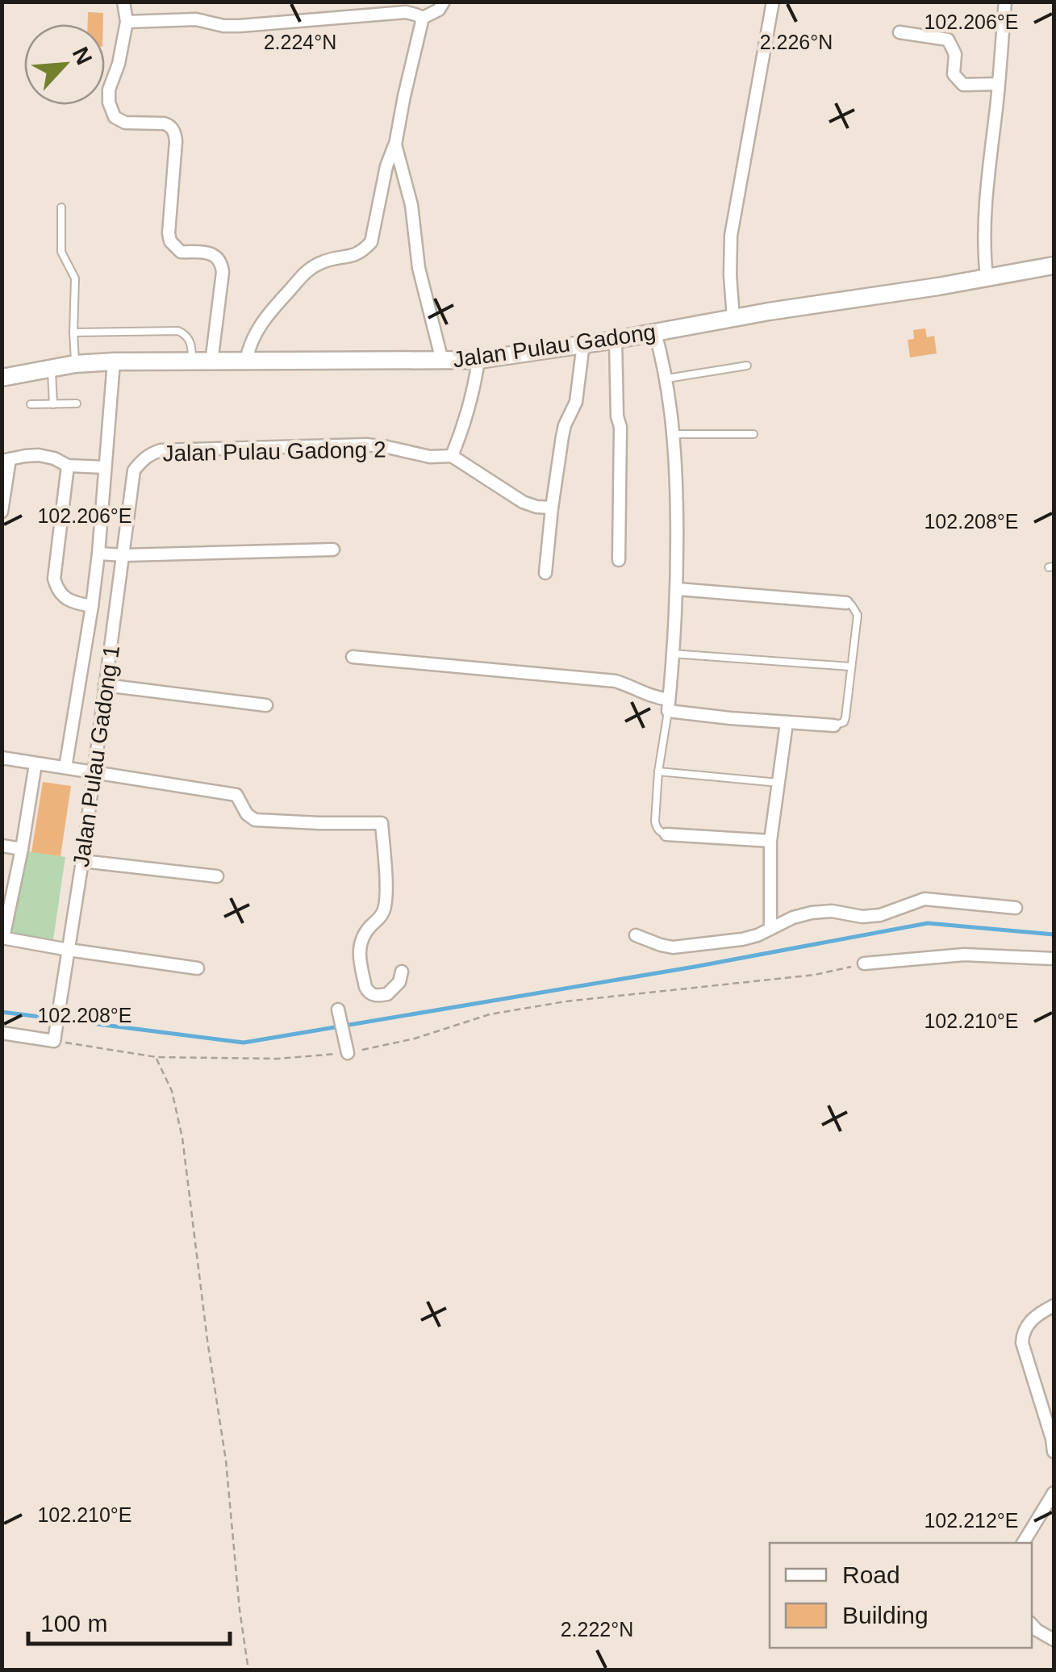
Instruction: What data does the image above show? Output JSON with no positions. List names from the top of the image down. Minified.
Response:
{"streets":{"main road":["Jalan Pulau Gadong"],"street":["Jalan Pulau Gadong 2","Jalan Pulau Gadong 1"]},"crossings":[["Jalan Pulau Gadong 2","Jalan Pulau Gadong 1"]],"legend":["Road","Building"],"scale_bar":"100 m","north":"top right","coordinates":["102.206°E","2.224°N","2.226°N","102.208°E","102.210°E","102.212°E","2.222°N"]}
